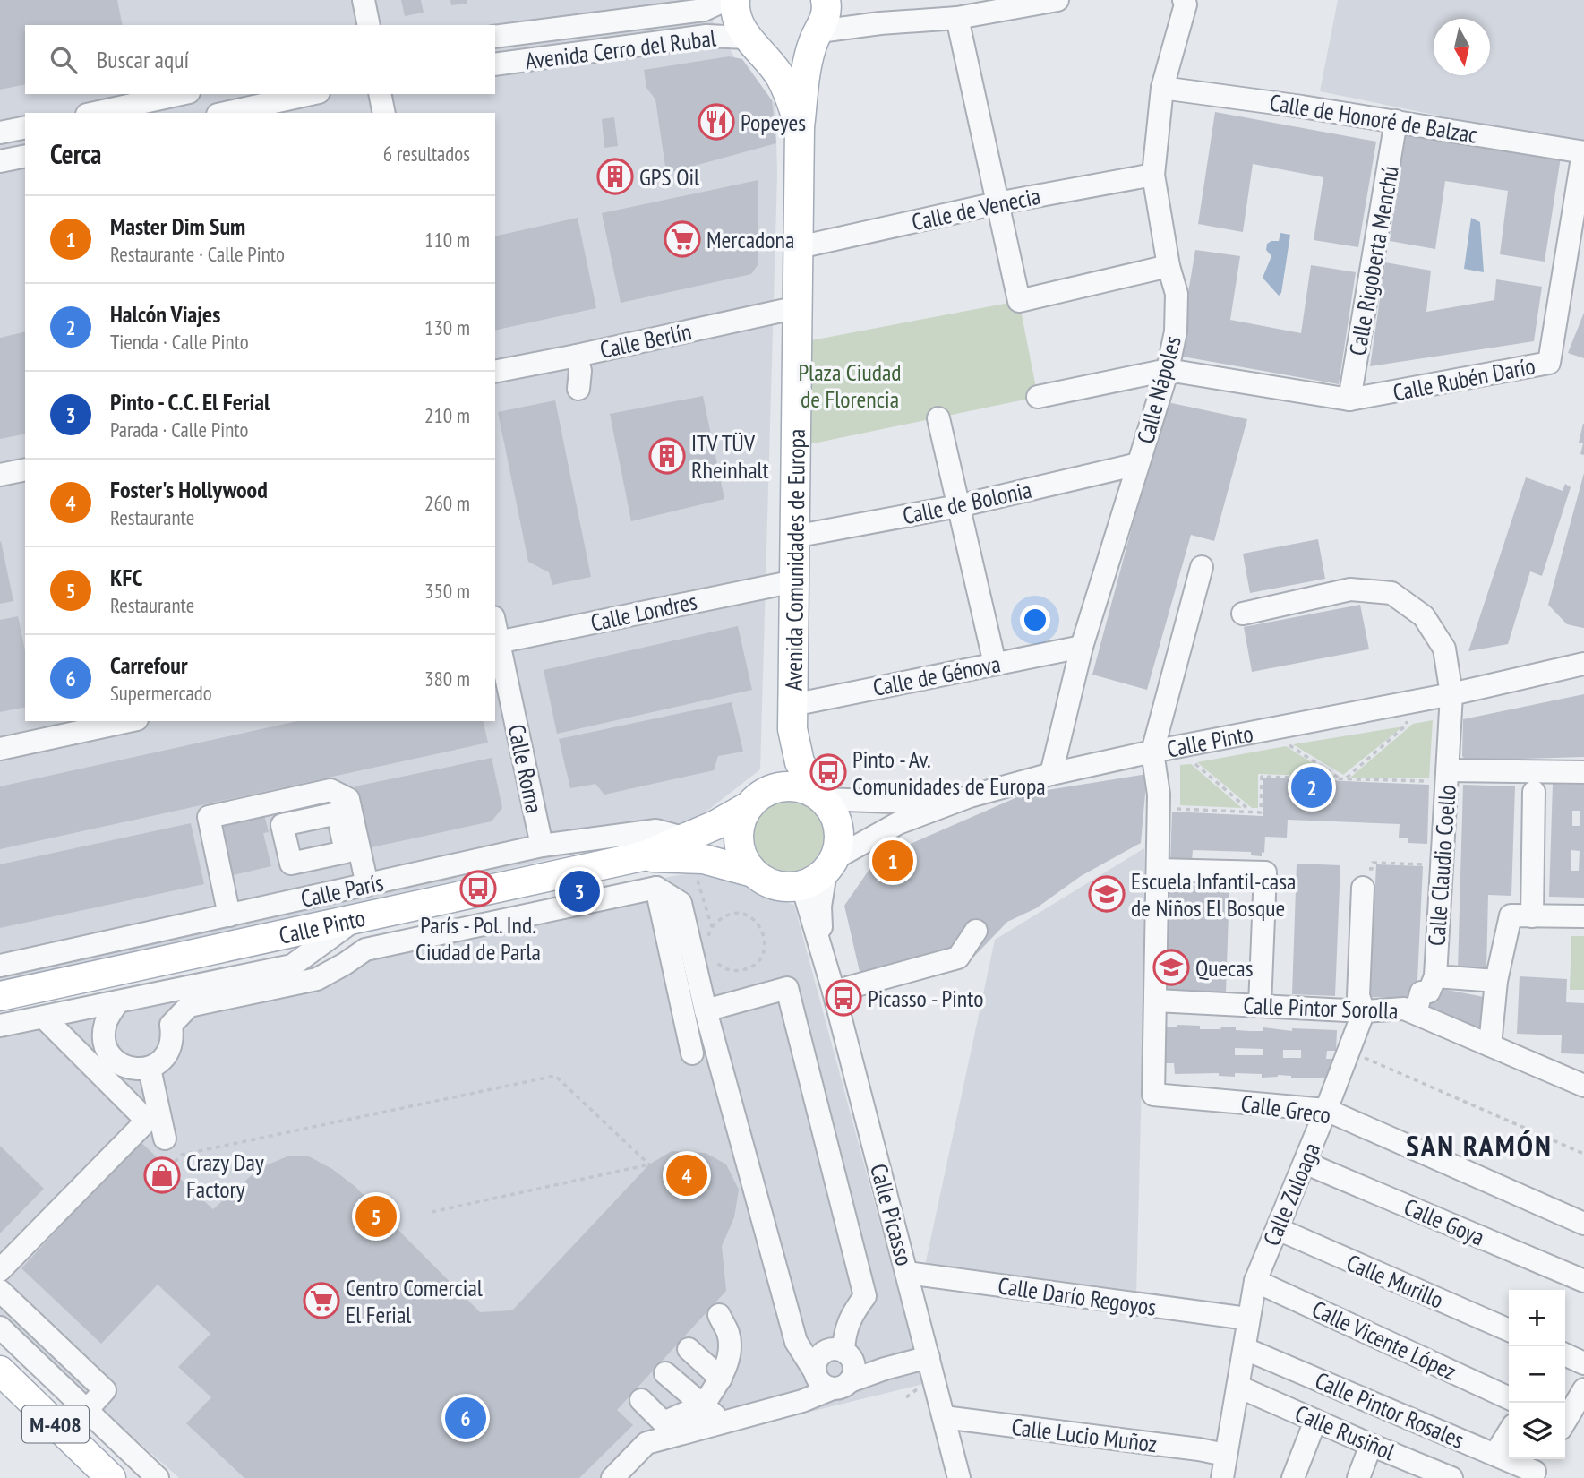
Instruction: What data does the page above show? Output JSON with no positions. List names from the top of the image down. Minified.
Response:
{"streets":{"main road":["Avenida Comunidades de Europa","Calle Pinto","M-408"],"street":["Avenida Cerro del Rubal","Calle de Honoré de Balzac","Calle de Venecia","Calle Rigoberta Menchú","Calle Berlín","Calle Rubén Darío","Calle Nápoles","Calle de Bolonia","Calle Londres","Calle de Génova","Calle Roma","Calle Claudio Coello","Calle París","Calle Pintor Sorolla","Calle Greco","Calle Zuloaga","Calle Picasso","Calle Goya","Calle Murillo","Calle Darío Regoyos","Calle Vicente López","Calle Pintor Rosales","Calle Rusiñol","Calle Lucio Muñoz"]},"crossings":[["Calle de Honoré de Balzac","Calle Rigoberta Menchú"],["Calle de Honoré de Balzac","Calle Rubén Darío"],["Calle de Honoré de Balzac","Calle Nápoles"],["Calle de Venecia","Calle Nápoles"],["Calle de Venecia","Avenida Comunidades de Europa"],["Calle Rigoberta Menchú","Calle Rubén Darío"],["Calle Berlín","Avenida Comunidades de Europa"],["Calle Rubén Darío","Calle Nápoles"],["Calle Nápoles","Calle de Bolonia"],["Calle Nápoles","Calle de Génova"],["Calle Nápoles","Calle Pinto"],["Calle de Bolonia","Avenida Comunidades de Europa"],["Avenida Comunidades de Europa","Calle Londres"],["Avenida Comunidades de Europa","Calle de Génova"],["Avenida Comunidades de Europa","Calle Pinto"],["Avenida Comunidades de Europa","Calle Picasso"],["Calle Londres","Calle Roma"],["Calle Pinto","Calle Claudio Coello"],["Calle Pinto","Calle París"],["Calle Pinto","Calle Picasso"],["Calle Roma","Calle París"],["Calle Pintor Sorolla","Calle Greco"],["Calle Pintor Sorolla","Calle Zuloaga"],["Calle Greco","Calle Zuloaga"],["Calle Zuloaga","Calle Goya"],["Calle Zuloaga","Calle Murillo"],["Calle Zuloaga","Calle Darío Regoyos"],["Calle Zuloaga","Calle Vicente López"],["Calle Zuloaga","Calle Pintor Rosales"],["Calle Zuloaga","Calle Rusiñol"],["Calle Zuloaga","Calle Lucio Muñoz"],["Calle Picasso","Calle Darío Regoyos"],["Calle Picasso","Calle Lucio Muñoz"]],"districts":["SAN RAMÓN"],"parks":["Plaza Ciudad de Florencia"],"places":{"restaurant":["Popeyes"],"building":["GPS Oil","ITV TÜV Rheinhalt"],"supermarket":["Mercadona","Centro Comercial El Ferial"],"bus stop":["Pinto - Av. Comunidades de Europa","París - Pol. Ind. Ciudad de Parla","Picasso - Pinto"],"school or university":["Escuela Infantil-casa de Niños El Bosque","Quecas"],"shop":["Crazy Day Factory"]},"north":"bottom","page":{"search":"Buscar aquí","heading":["Cerca","6 resultados"],"list":[{"mark":"1","name":"Master Dim Sum","note":"Restaurante · Calle Pinto","value":"110 m"},{"mark":"2","name":"Halcón Viajes","note":"Tienda · Calle Pinto","value":"130 m"},{"mark":"3","name":"Pinto - C.C. El Ferial","note":"Parada · Calle Pinto","value":"210 m"},{"mark":"4","name":"Foster's Hollywood","note":"Restaurante","value":"260 m"},{"mark":"5","name":"KFC","note":"Restaurante","value":"350 m"},{"mark":"6","name":"Carrefour","note":"Supermercado","value":"380 m"}],"pins":["2","1","3","4","5","6"],"map_buttons":["+","−"]}}
